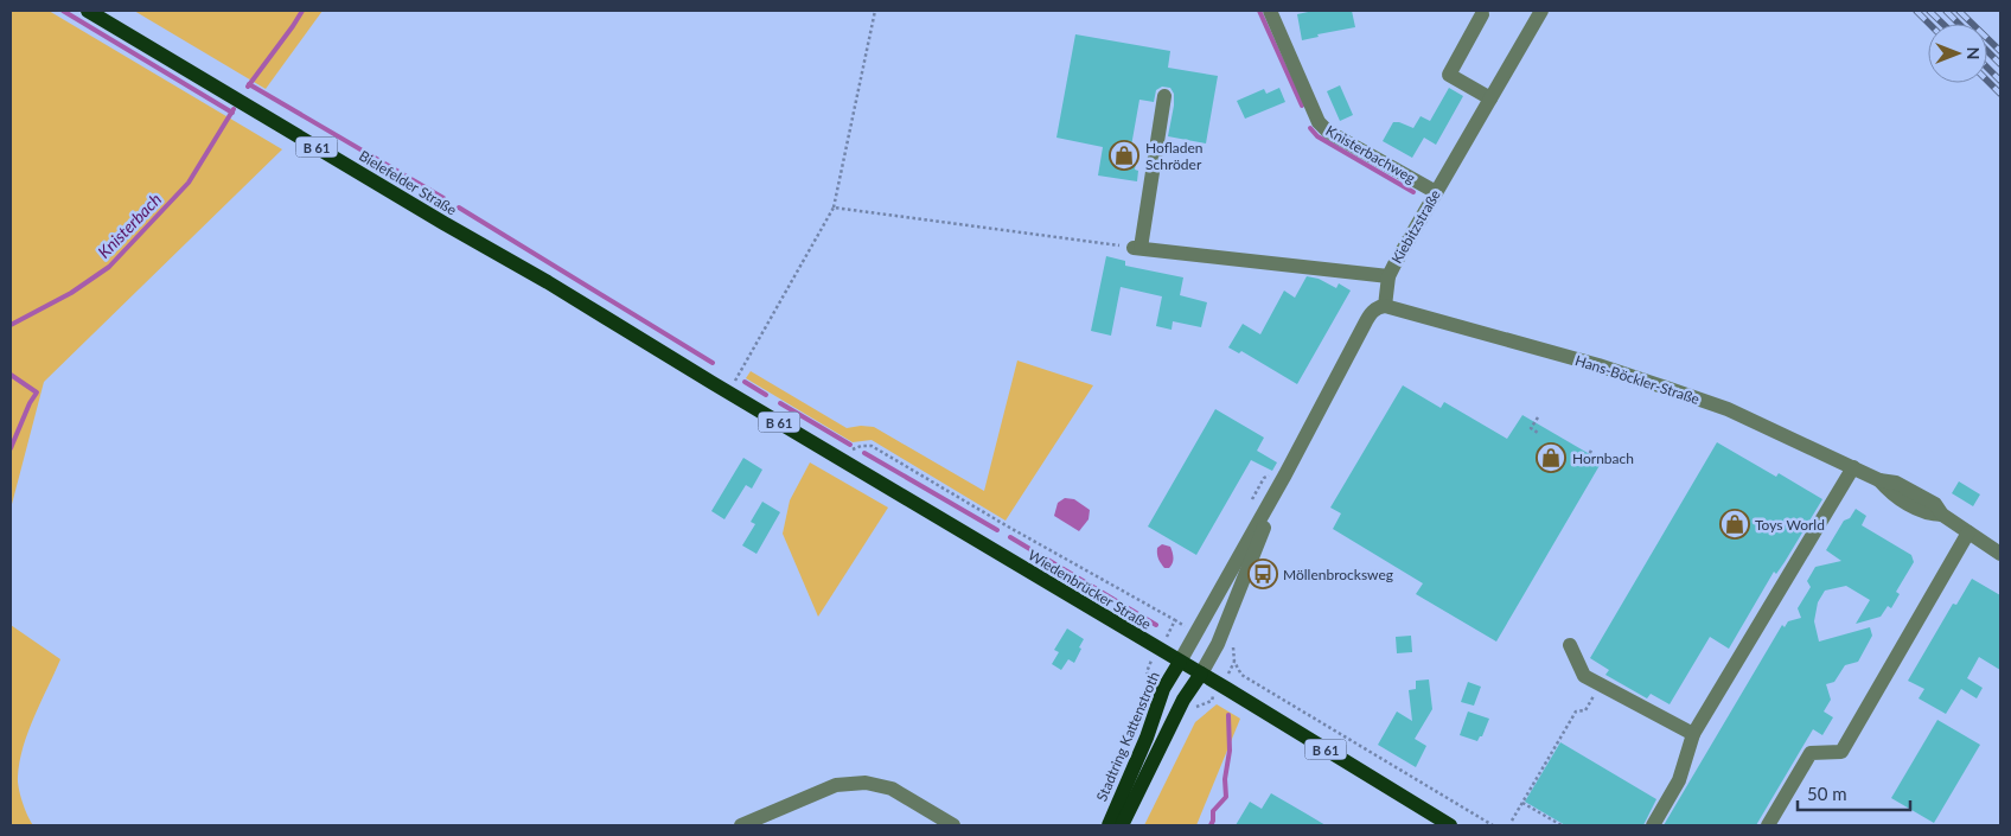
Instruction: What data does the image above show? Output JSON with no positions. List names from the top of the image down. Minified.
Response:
{"streets":{"main road":["B 61","Bielefelder Straße","Wiedenbrücker Straße","Stadtring Kattenstroth"],"street":["Knisterbachweg","Kiebitzstraße","Hans-Böckler-Straße"]},"crossings":[["Knisterbachweg","Kiebitzstraße"],["Bielefelder Straße","Wiedenbrücker Straße"],["Kiebitzstraße","Hans-Böckler-Straße"],["Wiedenbrücker Straße","Stadtring Kattenstroth"]],"water":["Knisterbach"],"places":{"shop":["Hofladen Schröder","Hornbach","Toys World"],"bus stop":["Möllenbrocksweg"]},"scale_bar":"50 m","north":"right"}
